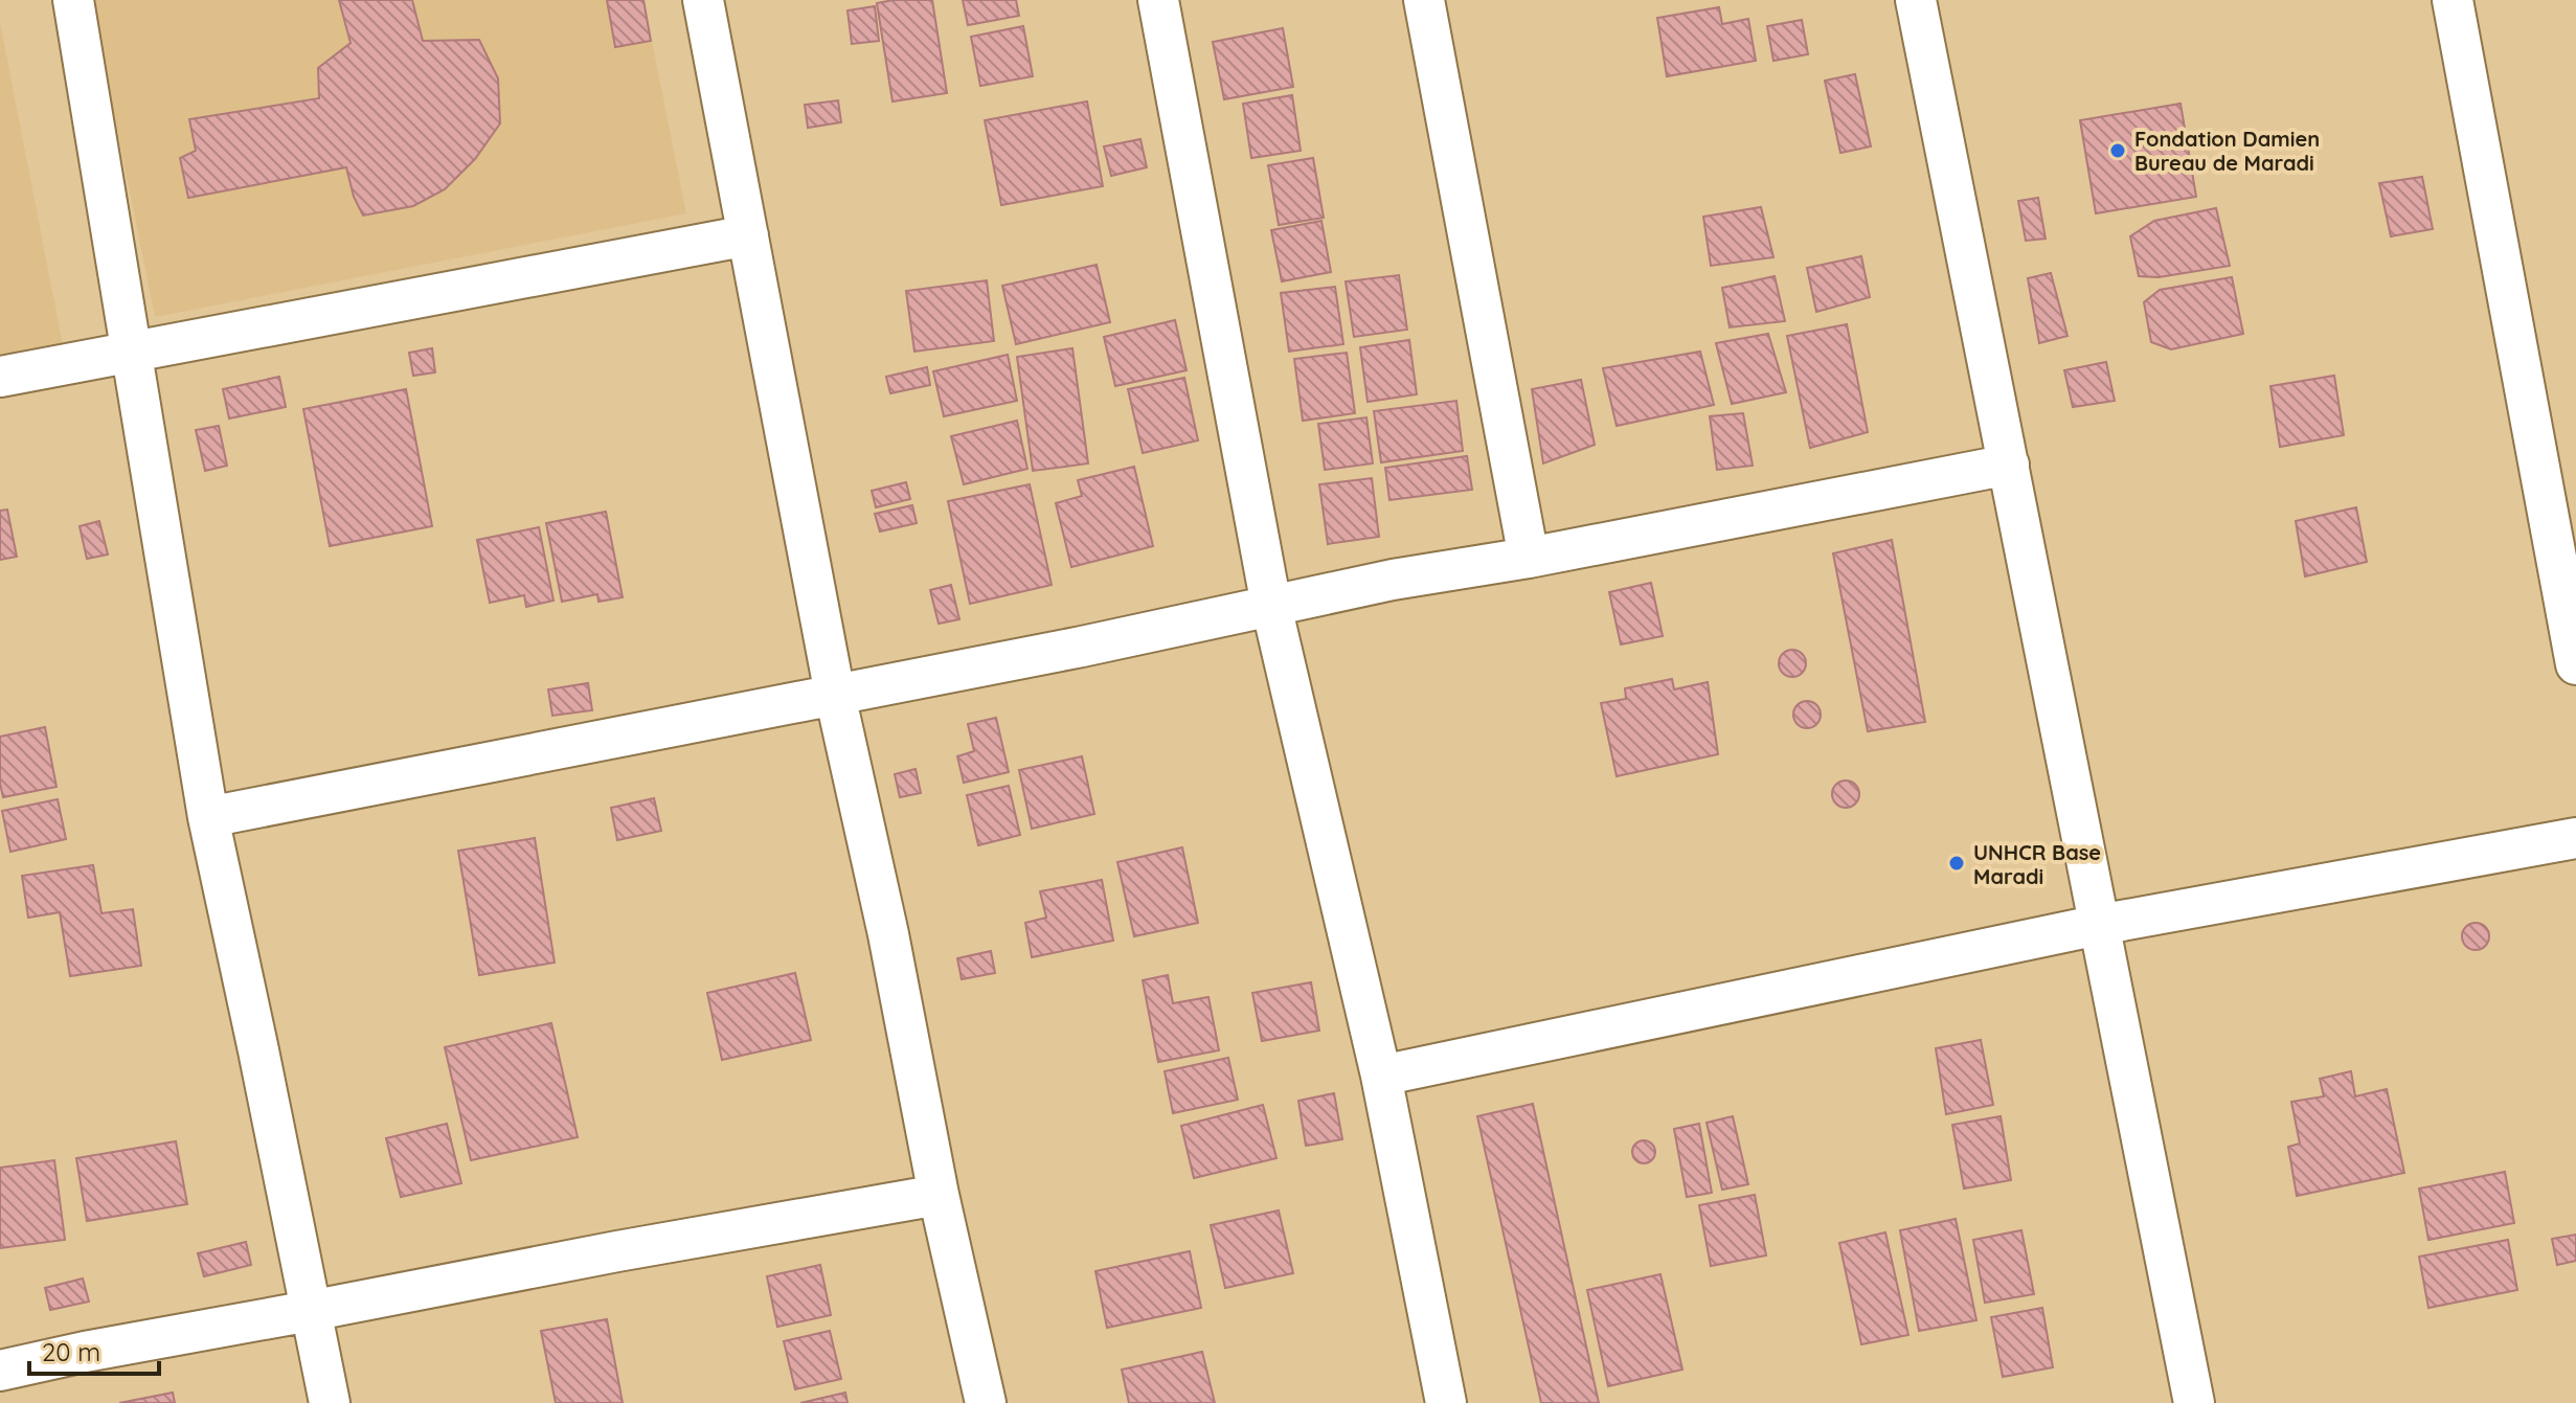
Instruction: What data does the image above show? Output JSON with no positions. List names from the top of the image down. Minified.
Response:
{"places":["Fondation Damien Bureau de Maradi","UNHCR Base Maradi"],"scale_bar":"20 m"}
